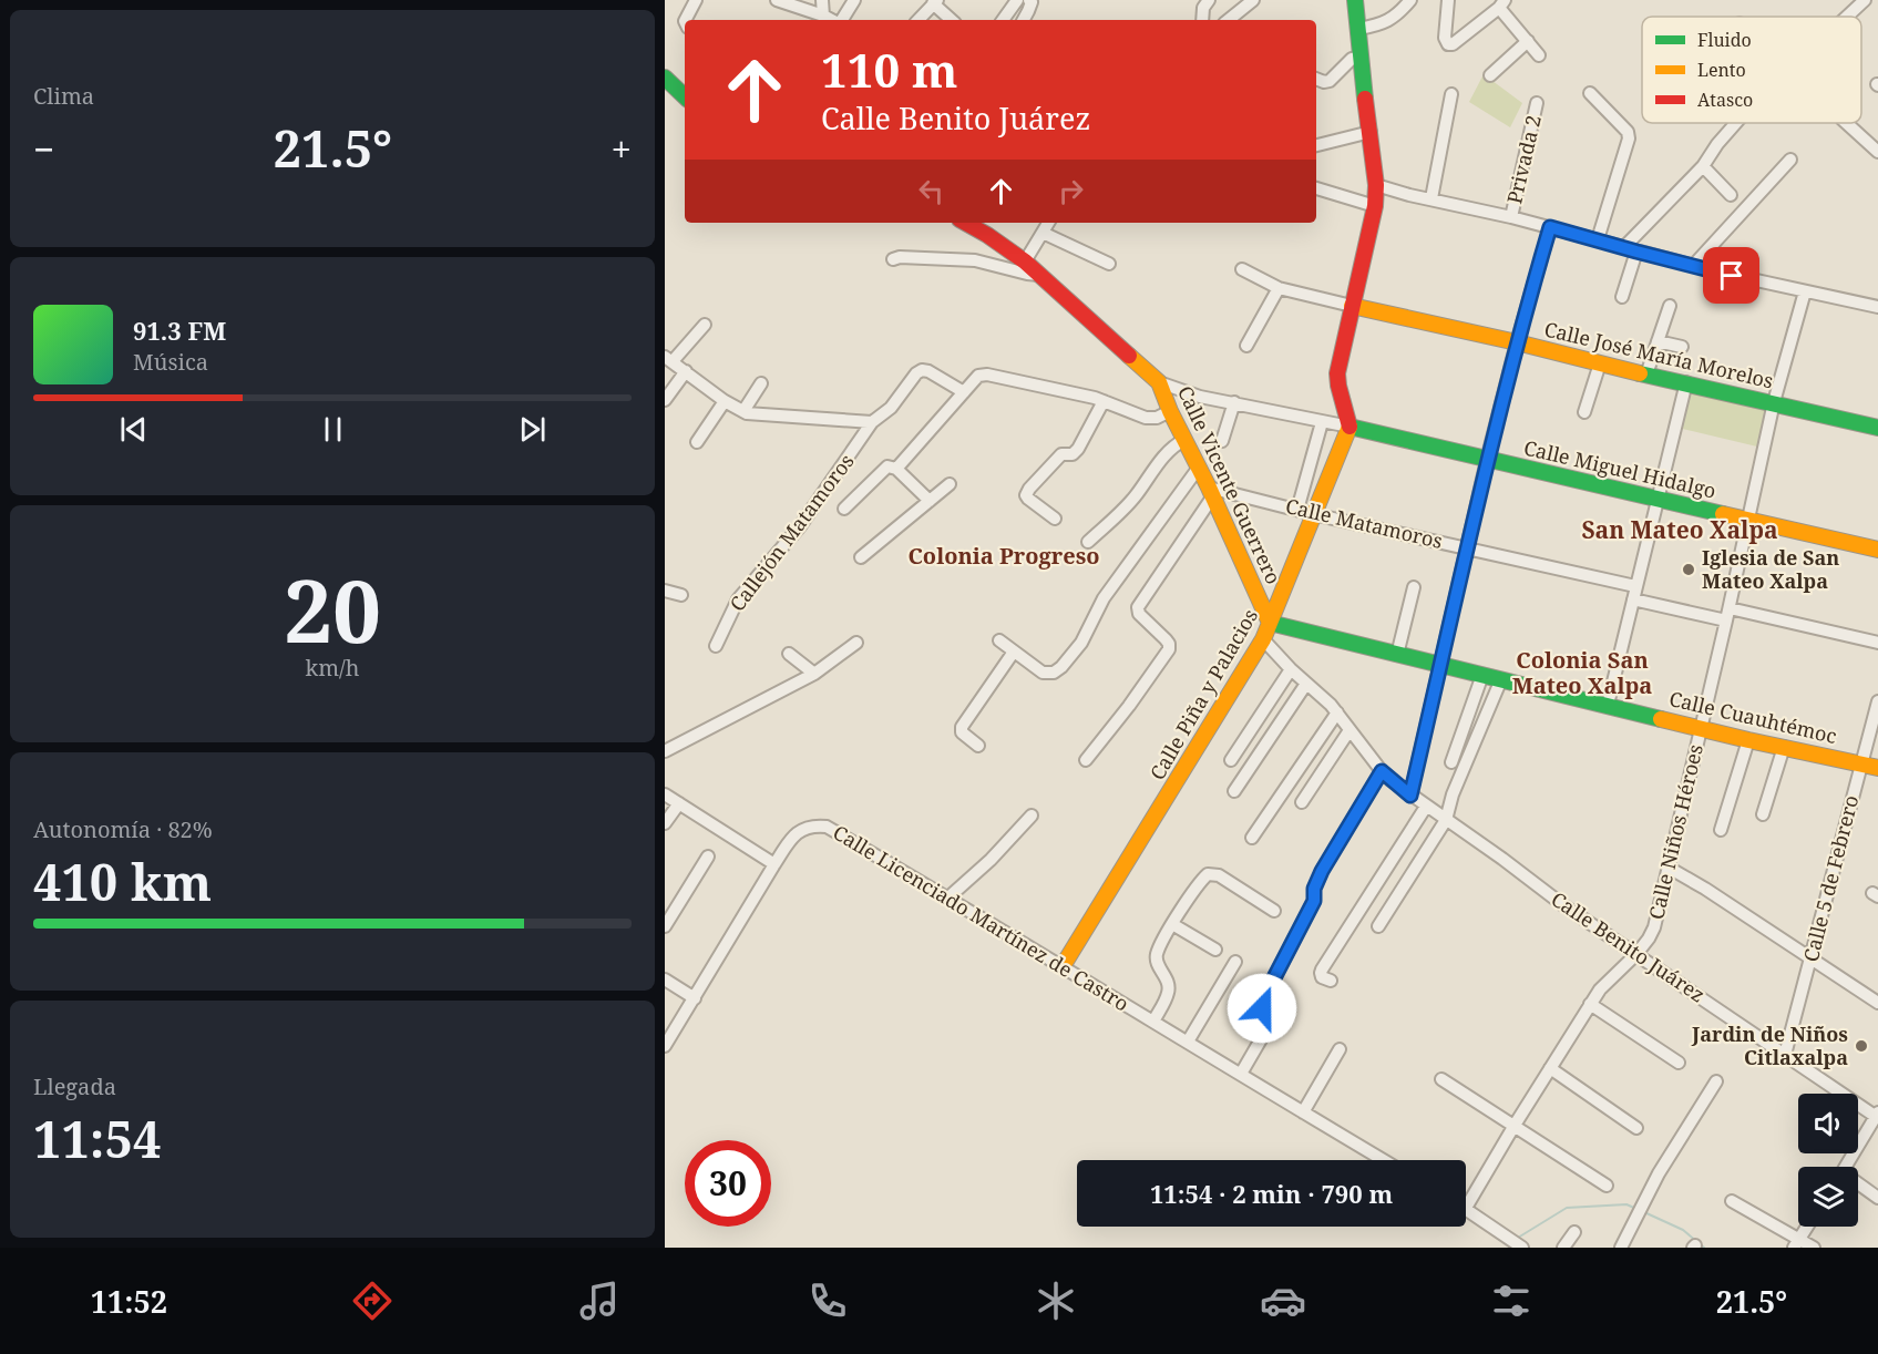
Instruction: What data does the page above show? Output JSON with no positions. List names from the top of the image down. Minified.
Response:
{"streets":{"street":["Privada 2","Calle José María Morelos","Calle Miguel Hidalgo","Calle Vicente Guerrero","Calle Matamoros","Callejón Matamoros","Calle Piña y Palacios","Calle Cuauhtémoc","Calle Niños Héroes","Calle 5 de Febrero","Calle Licenciado Martínez de Castro","Calle Benito Juárez"]},"crossings":[["Calle José María Morelos","Calle Niños Héroes"],["Calle Miguel Hidalgo","Calle Vicente Guerrero"],["Calle Miguel Hidalgo","Calle Piña y Palacios"],["Calle Miguel Hidalgo","Calle Niños Héroes"],["Calle Vicente Guerrero","Calle Matamoros"],["Calle Vicente Guerrero","Calle Piña y Palacios"],["Calle Vicente Guerrero","Calle Cuauhtémoc"],["Calle Matamoros","Calle Piña y Palacios"],["Calle Matamoros","Calle Niños Héroes"],["Calle Piña y Palacios","Calle Cuauhtémoc"],["Calle Piña y Palacios","Calle Licenciado Martínez de Castro"],["Calle Piña y Palacios","Calle Benito Juárez"],["Calle Cuauhtémoc","Calle Niños Héroes"],["Calle Cuauhtémoc","Calle 5 de Febrero"],["Calle Niños Héroes","Calle Benito Juárez"],["Calle 5 de Febrero","Calle Benito Juárez"]],"districts":["San Mateo Xalpa","Colonia Progreso","Colonia San Mateo Xalpa"],"places":["Iglesia de San Mateo Xalpa","Jardin de Niños Citlaxalpa"],"legend":["Fluido","Lento","Atasco"],"page":{"tile":["Clima",["20","km/h"],["Autonomía · 82%","410 km"],["Llegada","11:54"]],"turn":["110 m","Calle Benito Juárez"],"heat":["−","21.5°","+"],"song":["91.3 FM","Música"],"limit":"30","trip":"11:54 · 2 min · 790 m","tabs":["11:52","21.5°"]}}
